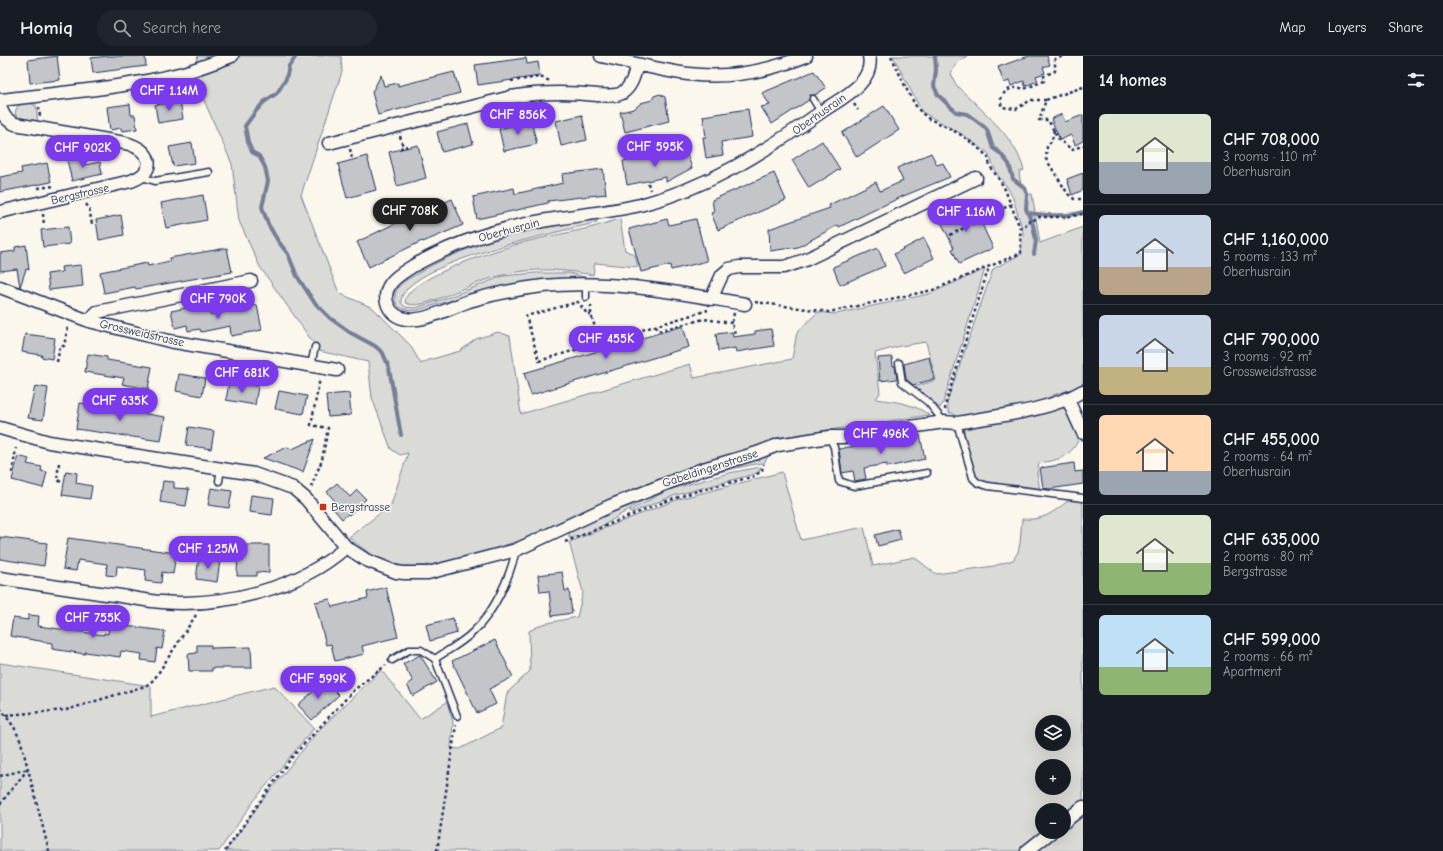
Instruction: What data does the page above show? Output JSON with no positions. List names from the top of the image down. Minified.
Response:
{"streets":{"street":["Oberhusrain","Bergstrasse","Grossweidstrasse","Gabeldingenstrasse"]},"places":{"transit":["Bergstrasse"]},"page":{"header":"Homiq","search":"Search here","nav":["Map","Layers","Share"],"heading":"14 homes","price":["CHF 1.14M","CHF 856K","CHF 595K","CHF 902K","CHF 708K","CHF 1.16M","CHF 790K","CHF 455K","CHF 681K","CHF 635K","CHF 496K","CHF 1.25M","CHF 755K","CHF 599K"],"list":[{"name":"CHF 708,000","note":"3 rooms · 110 m² · Oberhusrain"},{"name":"CHF 1,160,000","note":"5 rooms · 133 m² · Oberhusrain"},{"name":"CHF 790,000","note":"3 rooms · 92 m² · Grossweidstrasse"},{"name":"CHF 455,000","note":"2 rooms · 64 m² · Oberhusrain"},{"name":"CHF 635,000","note":"2 rooms · 80 m² · Bergstrasse"},{"name":"CHF 599,000","note":"2 rooms · 66 m² · Apartment"}],"map_buttons":["+","−"]}}
